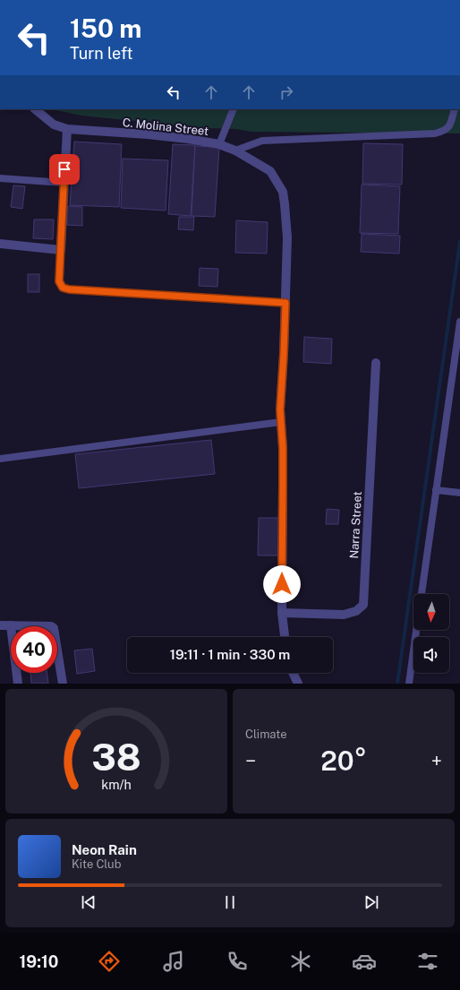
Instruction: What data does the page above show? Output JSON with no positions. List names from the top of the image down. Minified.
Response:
{"streets":{"street":["C. Molina Street","Narra Street"]},"crossings":[["C. Molina Street","Narra Street"]],"north":"bottom","page":{"turn":["150 m","Turn left"],"limit":"40","trip":"19:11 · 1 min · 330 m","tile":"Climate","heat":["−","20°","+"],"song":["Neon Rain","Kite Club"],"tabs":"19:10","gauge":["38","km/h"]}}
